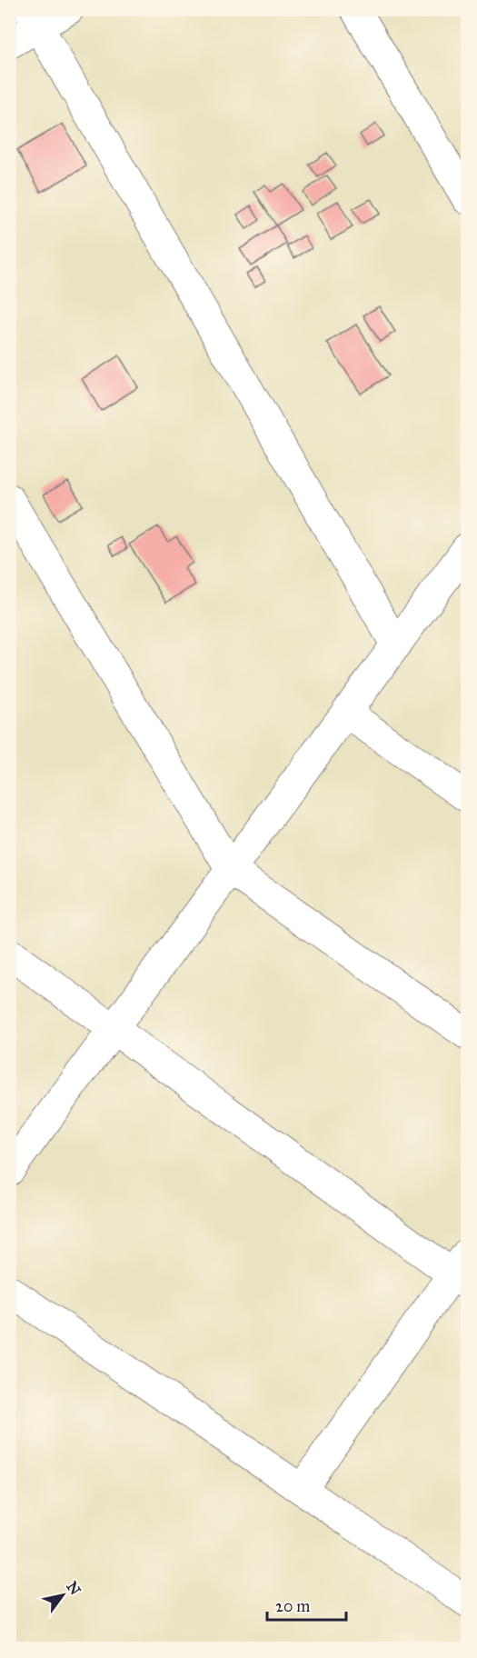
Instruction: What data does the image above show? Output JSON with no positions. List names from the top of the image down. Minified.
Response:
{"scale_bar":"20 m","north":"top right"}
